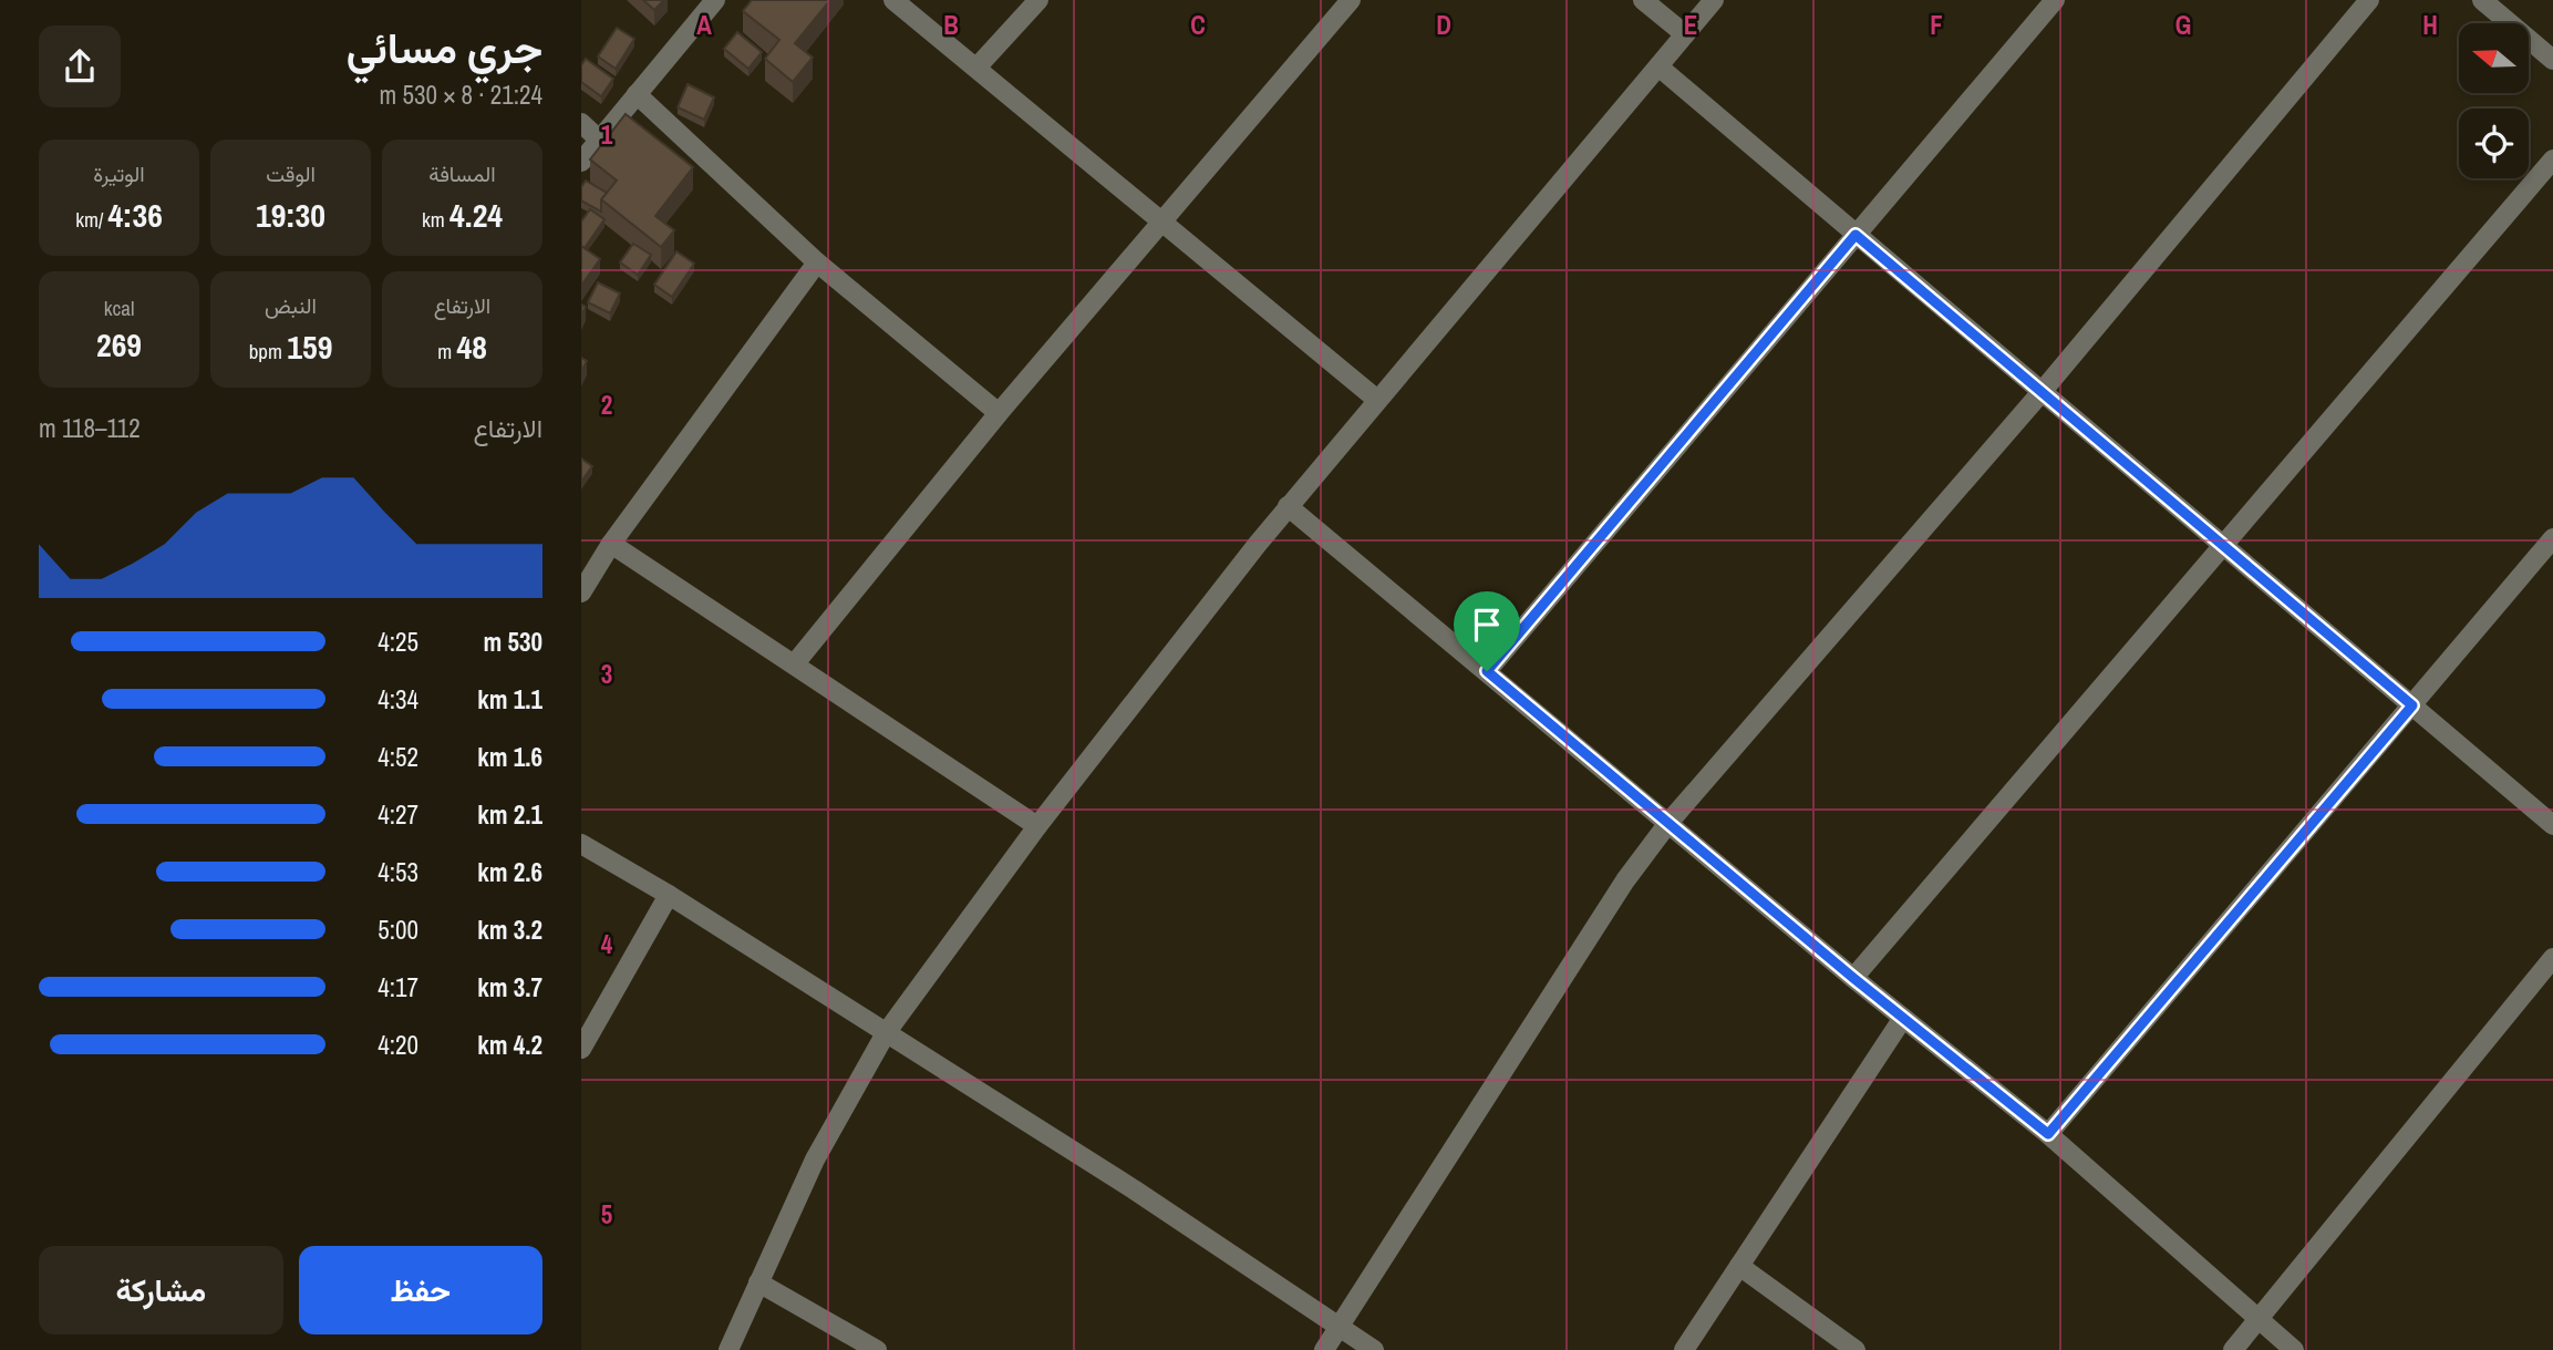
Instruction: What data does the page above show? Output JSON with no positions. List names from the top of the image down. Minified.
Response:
{"north":"left","page":{"heading":["جري مسائي","21:24 · 8 × 530 m"],"stats":[["المسافة","4.24 km"],["الوقت","19:30"],["الوتيرة","4:36 /km"],["الارتفاع","48 m"],["النبض","159 bpm"],["kcal","269"]],"chart":["الارتفاع","112–118 m"],"list":[{"name":"530 m","note":"4:25"},{"name":"1.1 km","note":"4:34"},{"name":"1.6 km","note":"4:52"},{"name":"2.1 km","note":"4:27"},{"name":"2.6 km","note":"4:53"},{"name":"3.2 km","note":"5:00"},{"name":"3.7 km","note":"4:17"},{"name":"4.2 km","note":"4:20"}],"buttons":["حفظ","مشاركة"]},"grid":{"columns":["A","B","C","D","E","F","G","H"],"rows":["1","2","3","4","5"]}}
